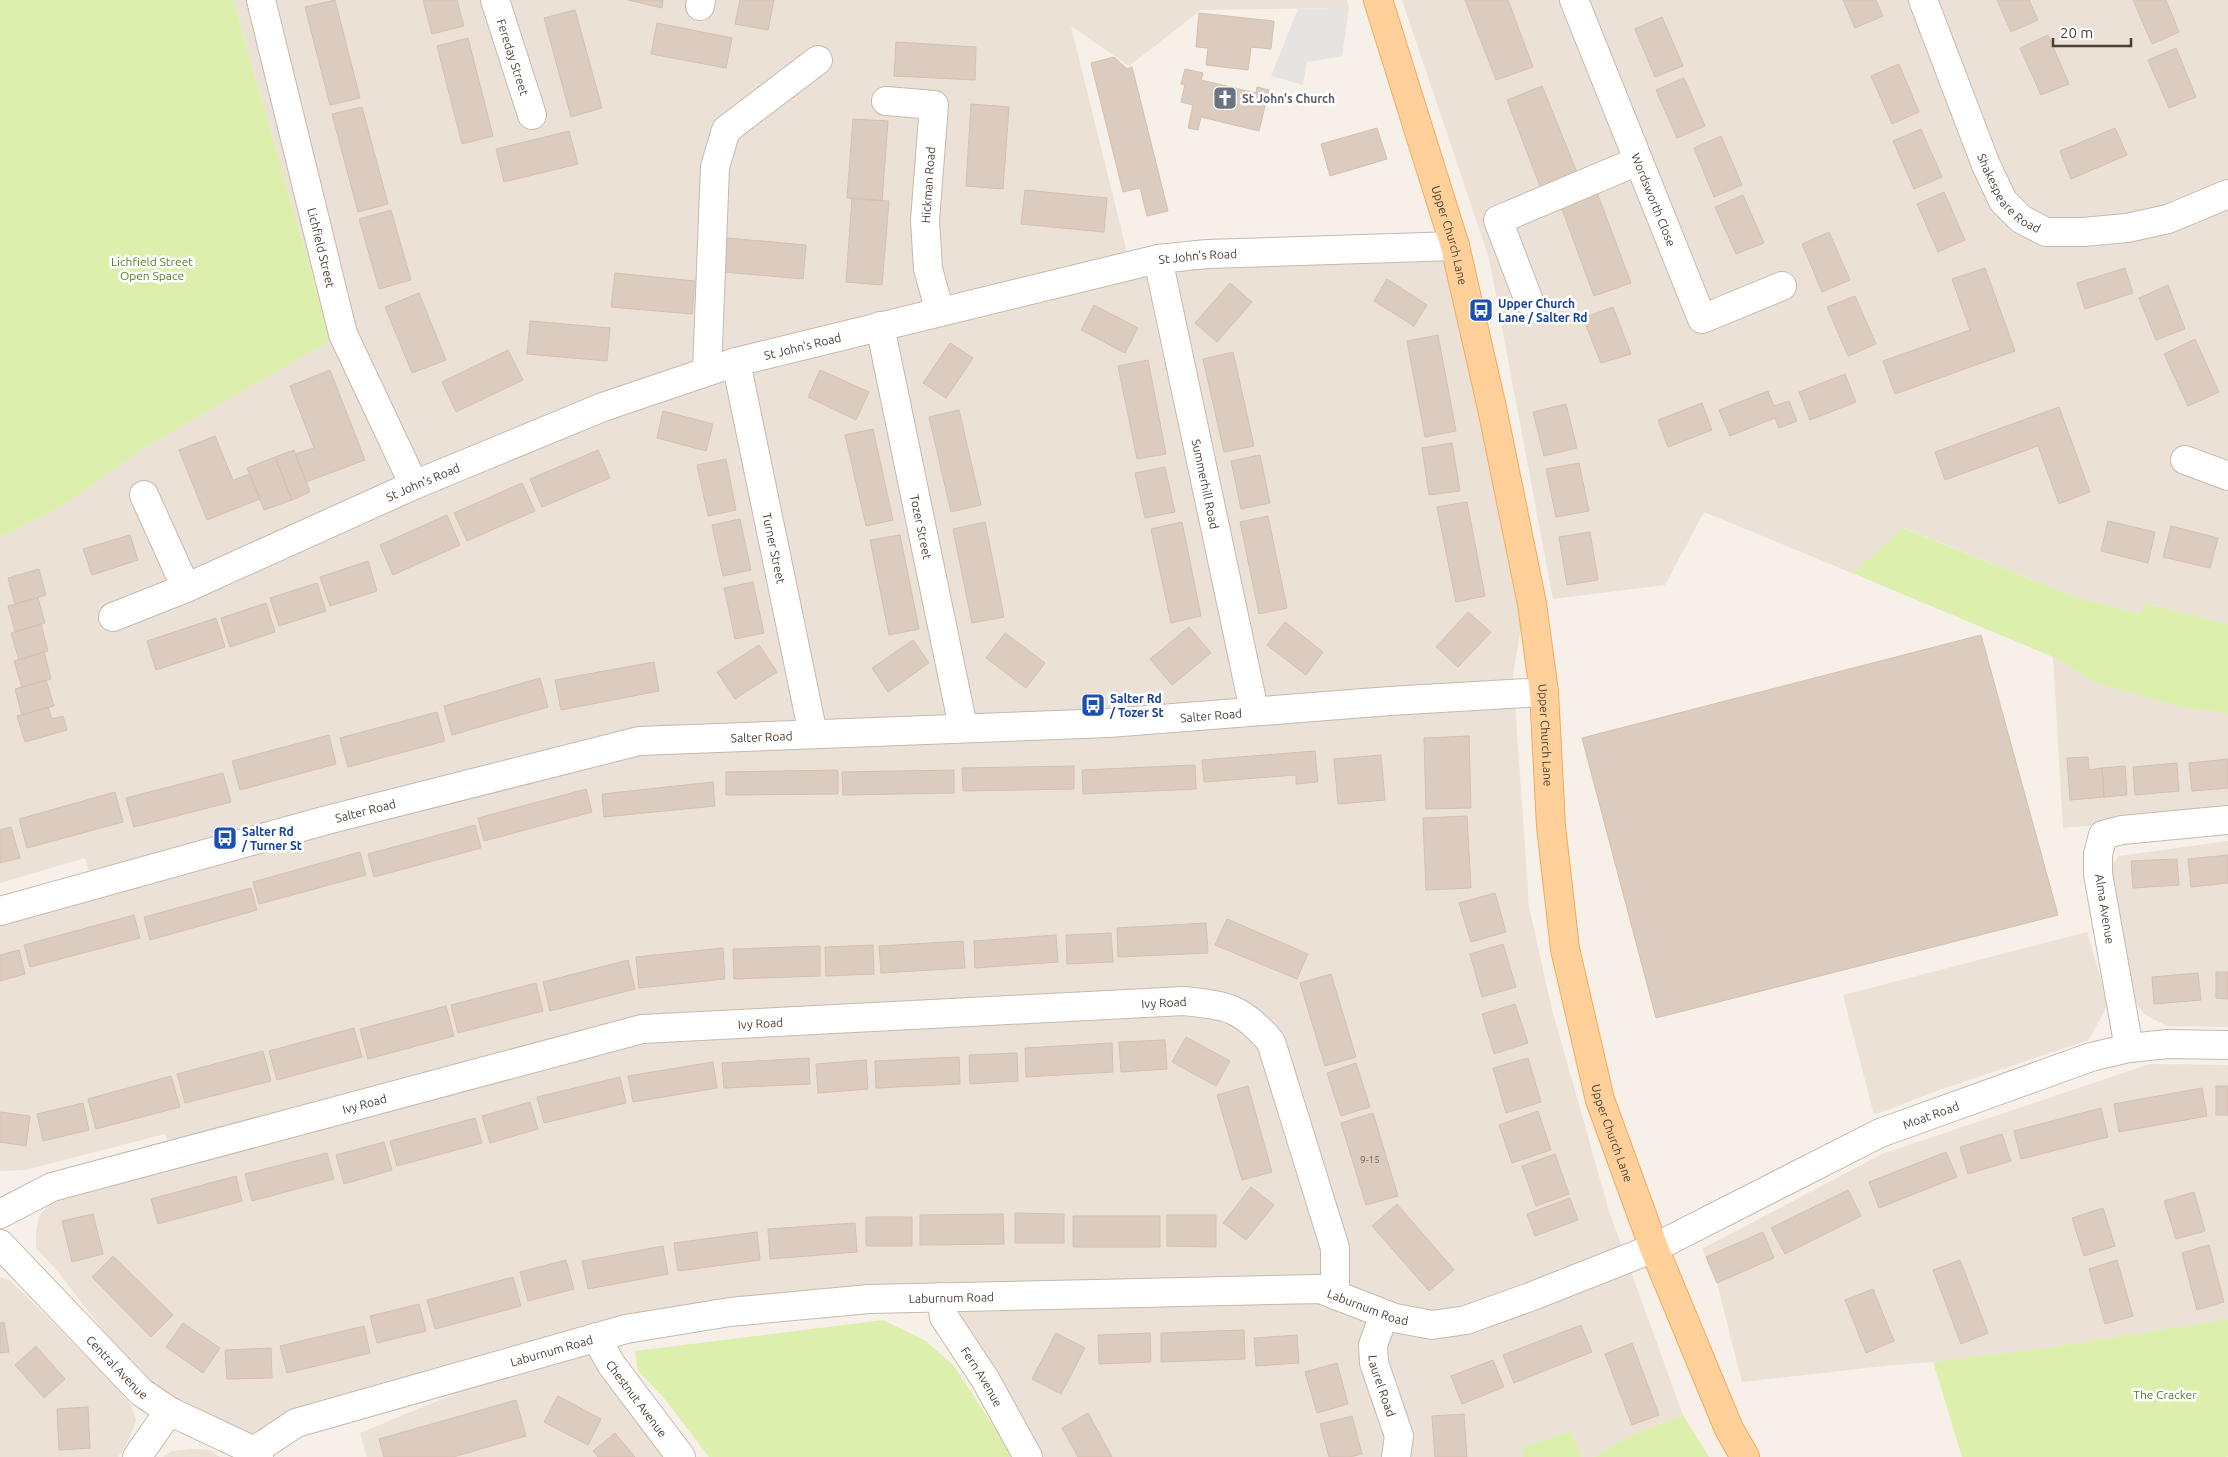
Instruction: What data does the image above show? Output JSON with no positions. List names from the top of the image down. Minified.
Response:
{"streets":{"main road":["Upper Church Lane"],"street":["Fereday Street","Hickman Road","Shakespeare Road","Wordsworth Close","Lichfield Street","St John's Road","Summerhill Road","Tozer Street","Turner Street","Salter Road","Alma Avenue","Ivy Road","Moat Road","Laburnum Road","Central Avenue","Fern Avenue","Laurel Road","Chestnut Avenue"]},"crossings":[["Hickman Road","St John's Road"],["Upper Church Lane","St John's Road"],["Upper Church Lane","Salter Road"],["Upper Church Lane","Moat Road"],["Upper Church Lane","Laburnum Road"],["Lichfield Street","St John's Road"],["St John's Road","Summerhill Road"],["St John's Road","Tozer Street"],["St John's Road","Turner Street"],["Summerhill Road","Salter Road"],["Tozer Street","Salter Road"],["Turner Street","Salter Road"],["Alma Avenue","Moat Road"],["Ivy Road","Laburnum Road"],["Moat Road","Laburnum Road"],["Laburnum Road","Central Avenue"],["Laburnum Road","Fern Avenue"],["Laburnum Road","Laurel Road"],["Laburnum Road","Chestnut Avenue"]],"parks":["Lichfield Street Open Space","The Cracker"],"places":{"church":["St John's Church"],"bus stop":["Upper Church Lane / Salter Rd","Salter Rd / Tozer St","Salter Rd / Turner St"]},"house_numbers":["9-15"],"scale_bar":"20 m"}
